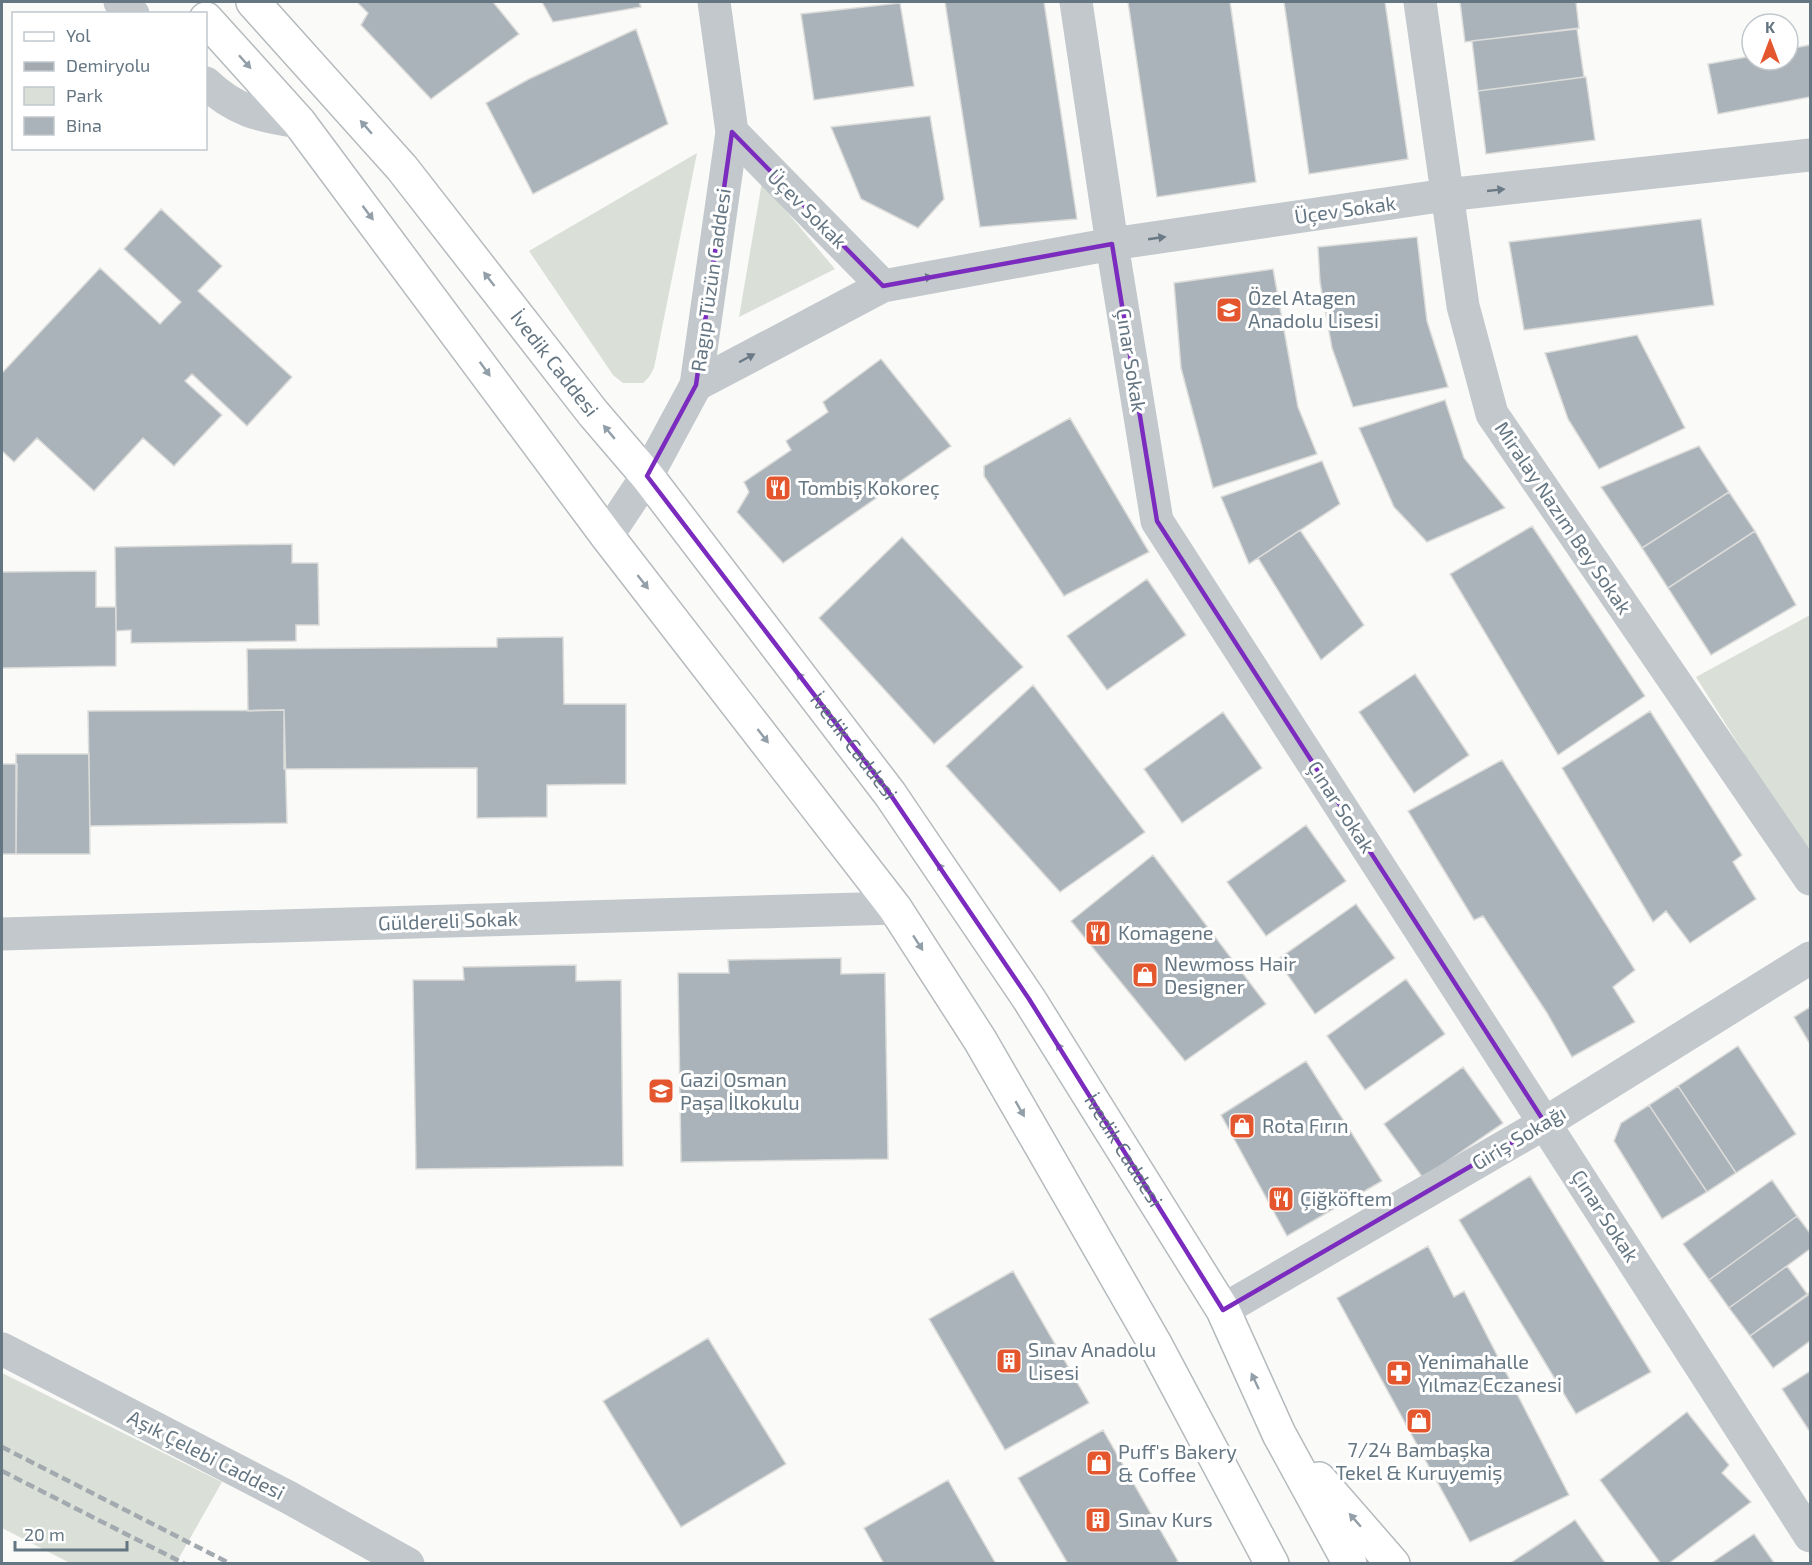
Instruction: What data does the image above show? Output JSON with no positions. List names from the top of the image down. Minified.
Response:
{"streets":{"main road":["İvedik Caddesi"],"street":["Üçev Sokak","Ragıp Tüzün Caddesi","Çınar Sokak","Miralay Nazım Bey Sokak","Güldereli Sokak","Giriş Sokağı","Aşık Çelebi Caddesi"]},"crossings":[["Üçev Sokak","Ragıp Tüzün Caddesi"],["Üçev Sokak","Çınar Sokak"],["Üçev Sokak","Miralay Nazım Bey Sokak"],["Ragıp Tüzün Caddesi","İvedik Caddesi"],["Çınar Sokak","Giriş Sokağı"],["İvedik Caddesi","Giriş Sokağı"]],"one_way":["Üçev Sokak"],"places":{"school or university":["Özel Atagen Anadolu Lisesi","Gazi Osman Paşa İlkokulu"],"restaurant":["Tombiş Kokoreç","Komagene","Çiğköftem"],"shop":["Newmoss Hair Designer","Rota Fırın","7/24 Bambaşka Tekel & Kuruyemiş","Puff's Bakery & Coffee"],"building":["Sınav Anadolu Lisesi","Sınav Kurs"],"pharmacy":["Yenimahalle Yılmaz Eczanesi"]},"legend":["Yol","Demiryolu","Park","Bina"],"scale_bar":"20 m","north":"top"}
